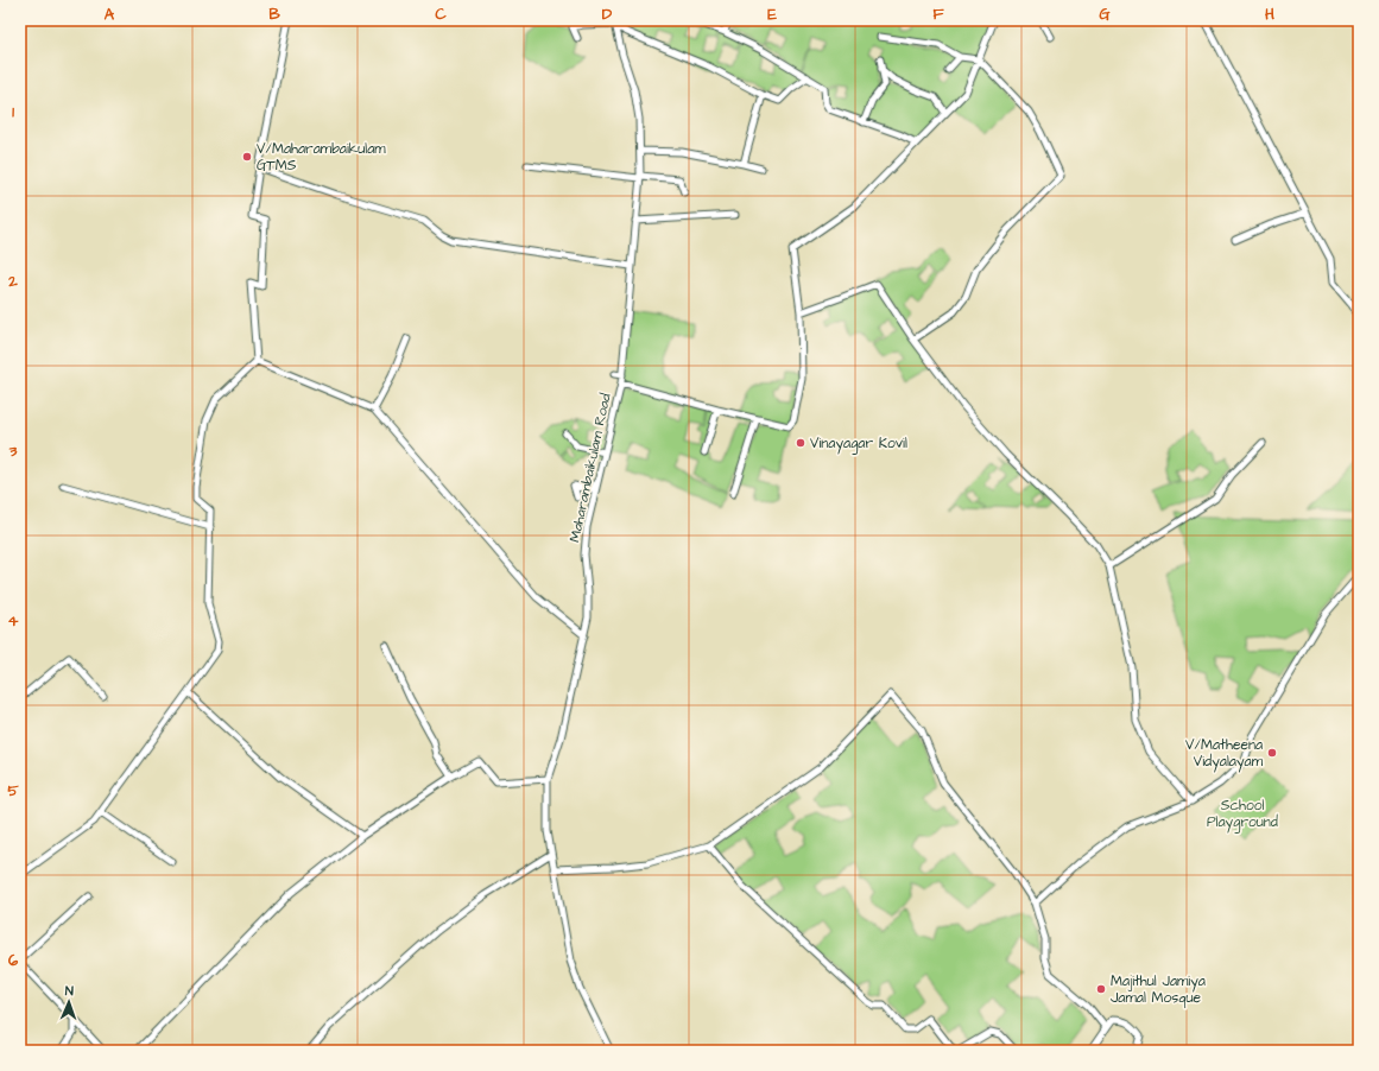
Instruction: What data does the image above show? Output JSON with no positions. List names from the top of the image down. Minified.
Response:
{"streets":{"street":["Maharambaikulam Road"]},"parks":["School Playground"],"places":["V/Maharambaikulam GTMS","Vinayagar Kovil","V/Matheena Vidyalayam","Majithul Jamiya Jamal Mosque"],"north":"top","grid":{"columns":["A","B","C","D","E","F","G","H"],"rows":["1","2","3","4","5","6"]}}
